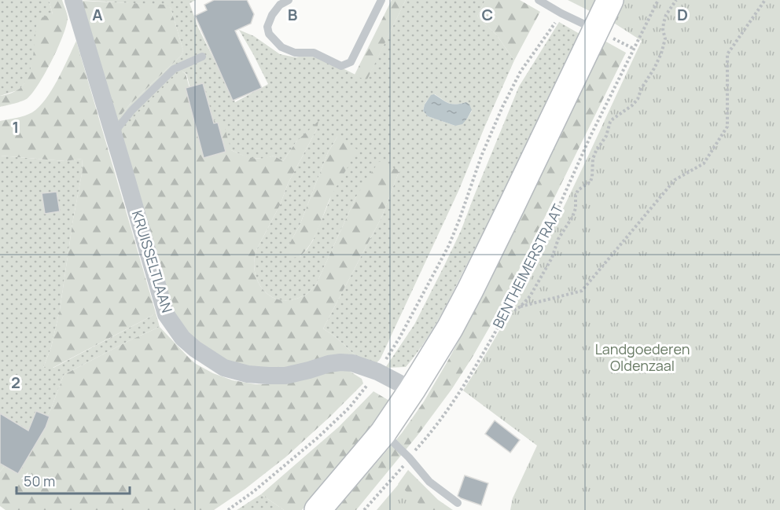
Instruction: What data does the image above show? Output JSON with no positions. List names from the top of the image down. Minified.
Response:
{"streets":{"street":["KRUISSELTLAAN"],"path":["BENTHEIMERSTRAAT"]},"parks":["Landgoederen Oldenzaal"],"scale_bar":"50 m","grid":{"columns":["A","B","C","D"],"rows":["1","2"]}}
